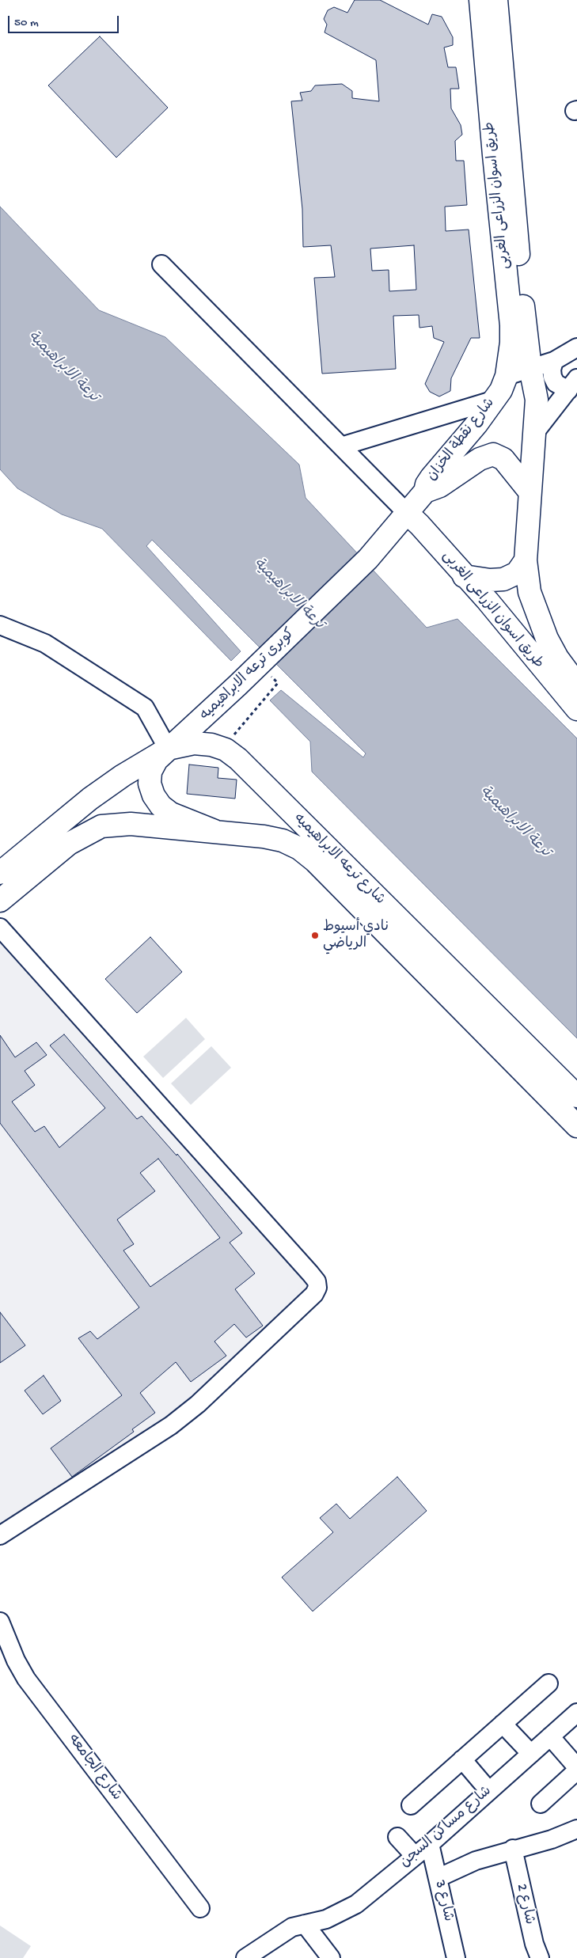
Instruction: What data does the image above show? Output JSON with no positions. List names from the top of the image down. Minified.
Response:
{"streets":{"main road":["طريق اسوان الزراعى الغربى","شارع نقطة الخزان","كوبرى ترعه الابراهيميه","شارع ترعه الابراهيميه"],"street":["شارع الجامعه","شارع مساكن السجن","شارع 3","شارع 2"]},"crossings":[["طريق اسوان الزراعى الغربى","شارع نقطة الخزان"],["طريق اسوان الزراعى الغربى","كوبرى ترعه الابراهيميه"],["شارع نقطة الخزان","كوبرى ترعه الابراهيميه"],["كوبرى ترعه الابراهيميه","شارع ترعه الابراهيميه"],["شارع مساكن السجن","شارع 3"]],"water":["ترعة الابراهيمية"],"places":["نادي أسيوط الرياضي"],"scale_bar":"50 m"}
